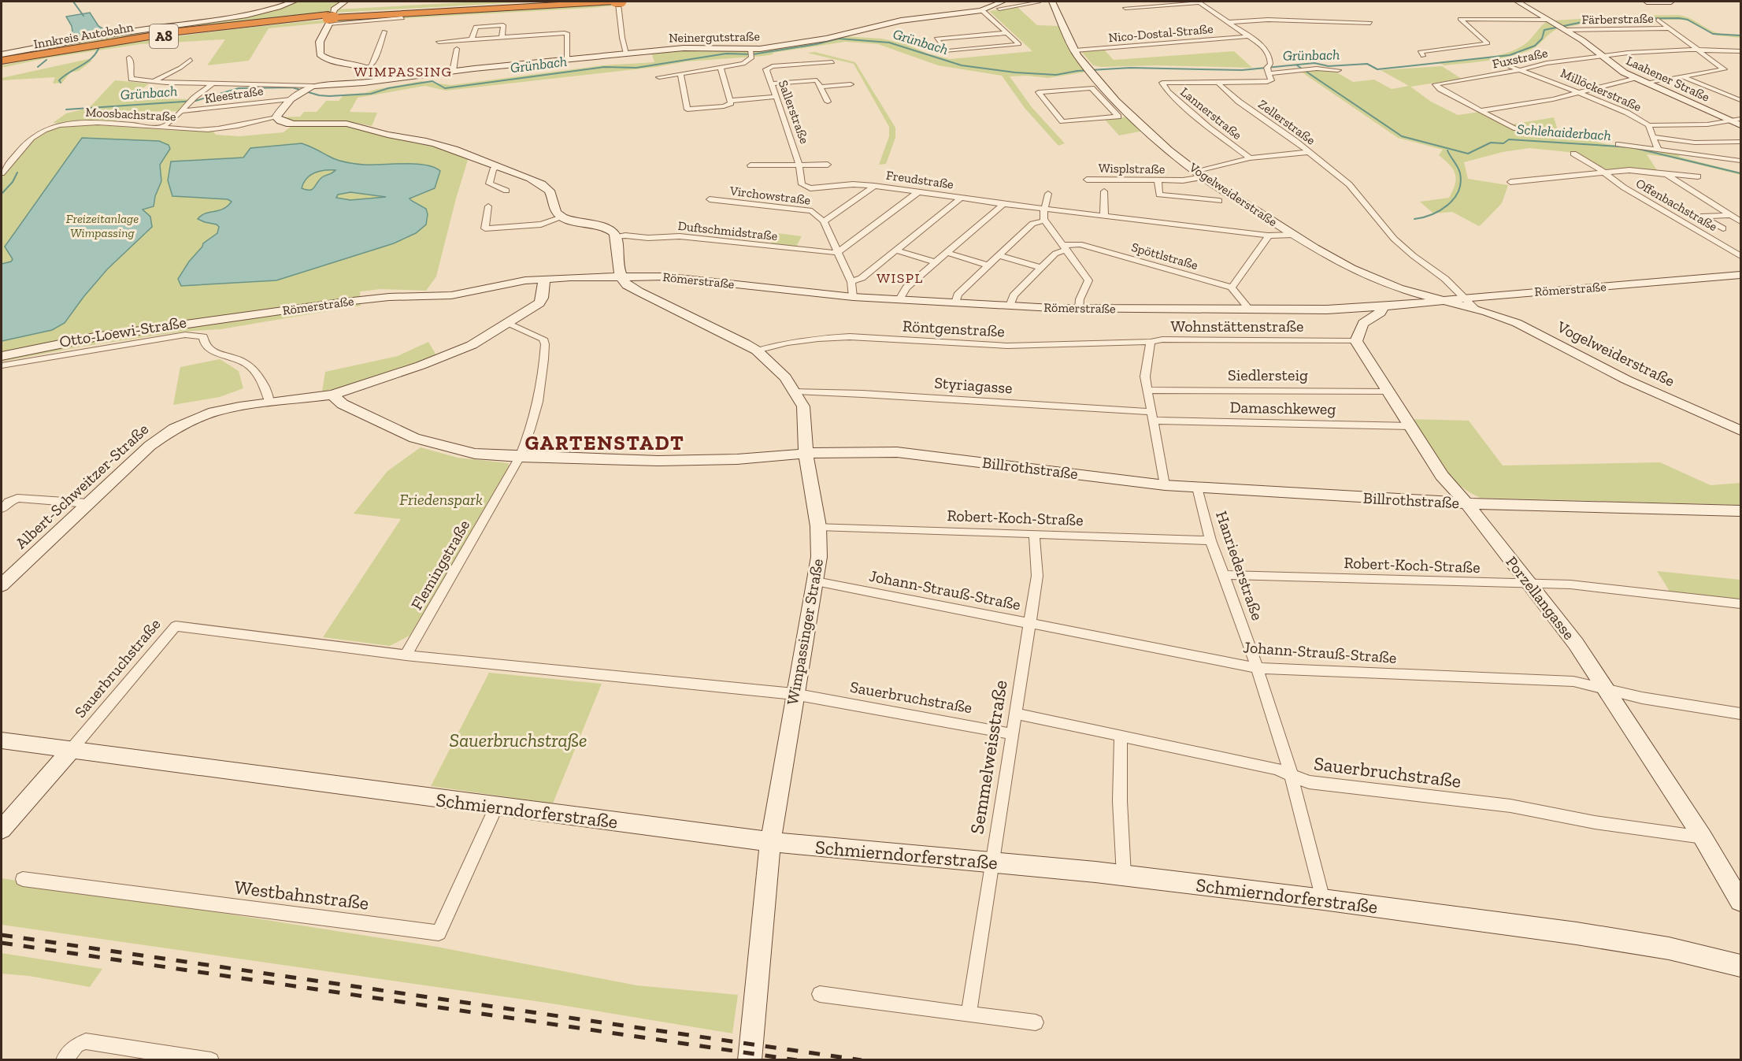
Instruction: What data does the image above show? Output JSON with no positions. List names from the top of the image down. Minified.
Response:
{"streets":{"highway":["Innkreis Autobahn","A8"],"street":["Färberstraße","Nico-Dostal-Straße","Neinergutstraße","Fuxstraße","Laahener Straße","Millöckerstraße","Kleestraße","Sallerstraße","Lannerstraße","Moosbachstraße","Zellerstraße","Wisplstraße","Freudstraße","Vogelweiderstraße","Virchowstraße","Offenbachstraße","Duftschmidstraße","Spöttlstraße","Römerstraße","Wohnstättenstraße","Röntgenstraße","Otto-Loewi-Straße","Siedlersteig","Styriagasse","Damaschkeweg","Billrothstraße","Albert-Schweitzer-Straße","Robert-Koch-Straße","Flemingstraße","Hanriederstraße","Johann-Strauß-Straße","Porzellangasse","Wimpassinger Straße","Sauerbruchstraße","Semmelweisstraße","Schmierndorferstraße","Westbahnstraße"]},"crossings":[["Färberstraße","Laahener Straße"],["Nico-Dostal-Straße","Vogelweiderstraße"],["Fuxstraße","Laahener Straße"],["Fuxstraße","Millöckerstraße"],["Sallerstraße","Freudstraße"],["Lannerstraße","Zellerstraße"],["Lannerstraße","Wisplstraße"],["Zellerstraße","Wisplstraße"],["Zellerstraße","Vogelweiderstraße"],["Zellerstraße","Römerstraße"],["Wisplstraße","Vogelweiderstraße"],["Freudstraße","Vogelweiderstraße"],["Freudstraße","Virchowstraße"],["Vogelweiderstraße","Römerstraße"],["Römerstraße","Albert-Schweitzer-Straße"],["Römerstraße","Wimpassinger Straße"],["Wohnstättenstraße","Röntgenstraße"],["Wohnstättenstraße","Siedlersteig"],["Wohnstättenstraße","Styriagasse"],["Wohnstättenstraße","Damaschkeweg"],["Wohnstättenstraße","Billrothstraße"],["Wohnstättenstraße","Porzellangasse"],["Röntgenstraße","Wimpassinger Straße"],["Otto-Loewi-Straße","Albert-Schweitzer-Straße"],["Siedlersteig","Porzellangasse"],["Styriagasse","Damaschkeweg"],["Styriagasse","Wimpassinger Straße"],["Damaschkeweg","Porzellangasse"],["Billrothstraße","Albert-Schweitzer-Straße"],["Billrothstraße","Flemingstraße"],["Billrothstraße","Hanriederstraße"],["Billrothstraße","Porzellangasse"],["Billrothstraße","Wimpassinger Straße"],["Albert-Schweitzer-Straße","Flemingstraße"],["Robert-Koch-Straße","Hanriederstraße"],["Robert-Koch-Straße","Porzellangasse"],["Robert-Koch-Straße","Wimpassinger Straße"],["Robert-Koch-Straße","Semmelweisstraße"],["Flemingstraße","Sauerbruchstraße"],["Hanriederstraße","Johann-Strauß-Straße"],["Hanriederstraße","Sauerbruchstraße"],["Hanriederstraße","Schmierndorferstraße"],["Johann-Strauß-Straße","Porzellangasse"],["Johann-Strauß-Straße","Wimpassinger Straße"],["Johann-Strauß-Straße","Semmelweisstraße"],["Porzellangasse","Sauerbruchstraße"],["Wimpassinger Straße","Sauerbruchstraße"],["Wimpassinger Straße","Schmierndorferstraße"],["Sauerbruchstraße","Semmelweisstraße"],["Sauerbruchstraße","Schmierndorferstraße"],["Semmelweisstraße","Schmierndorferstraße"],["Schmierndorferstraße","Westbahnstraße"]],"districts":["WIMPASSING","WISPL","GARTENSTADT"],"water":["Grünbach","Schlehaiderbach"],"parks":["Freizeitanlage Wimpassing","Friedenspark","Sauerbruchstraße"]}
